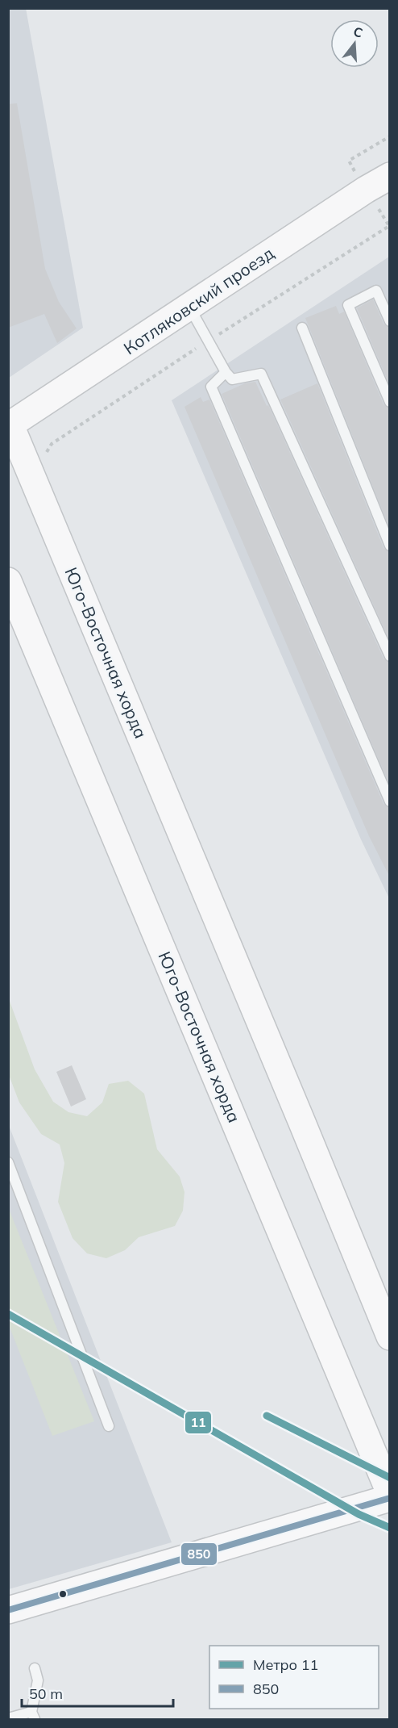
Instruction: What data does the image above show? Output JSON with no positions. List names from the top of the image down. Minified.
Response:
{"streets":{"main road":["Котляковский проезд","Юго-Восточная хорда"]},"crossings":[["Котляковский проезд","Юго-Восточная хорда"]],"lines":["metro line 11","transit line 850"],"legend":["Метро 11","850"],"scale_bar":"50 m","north":"top"}
